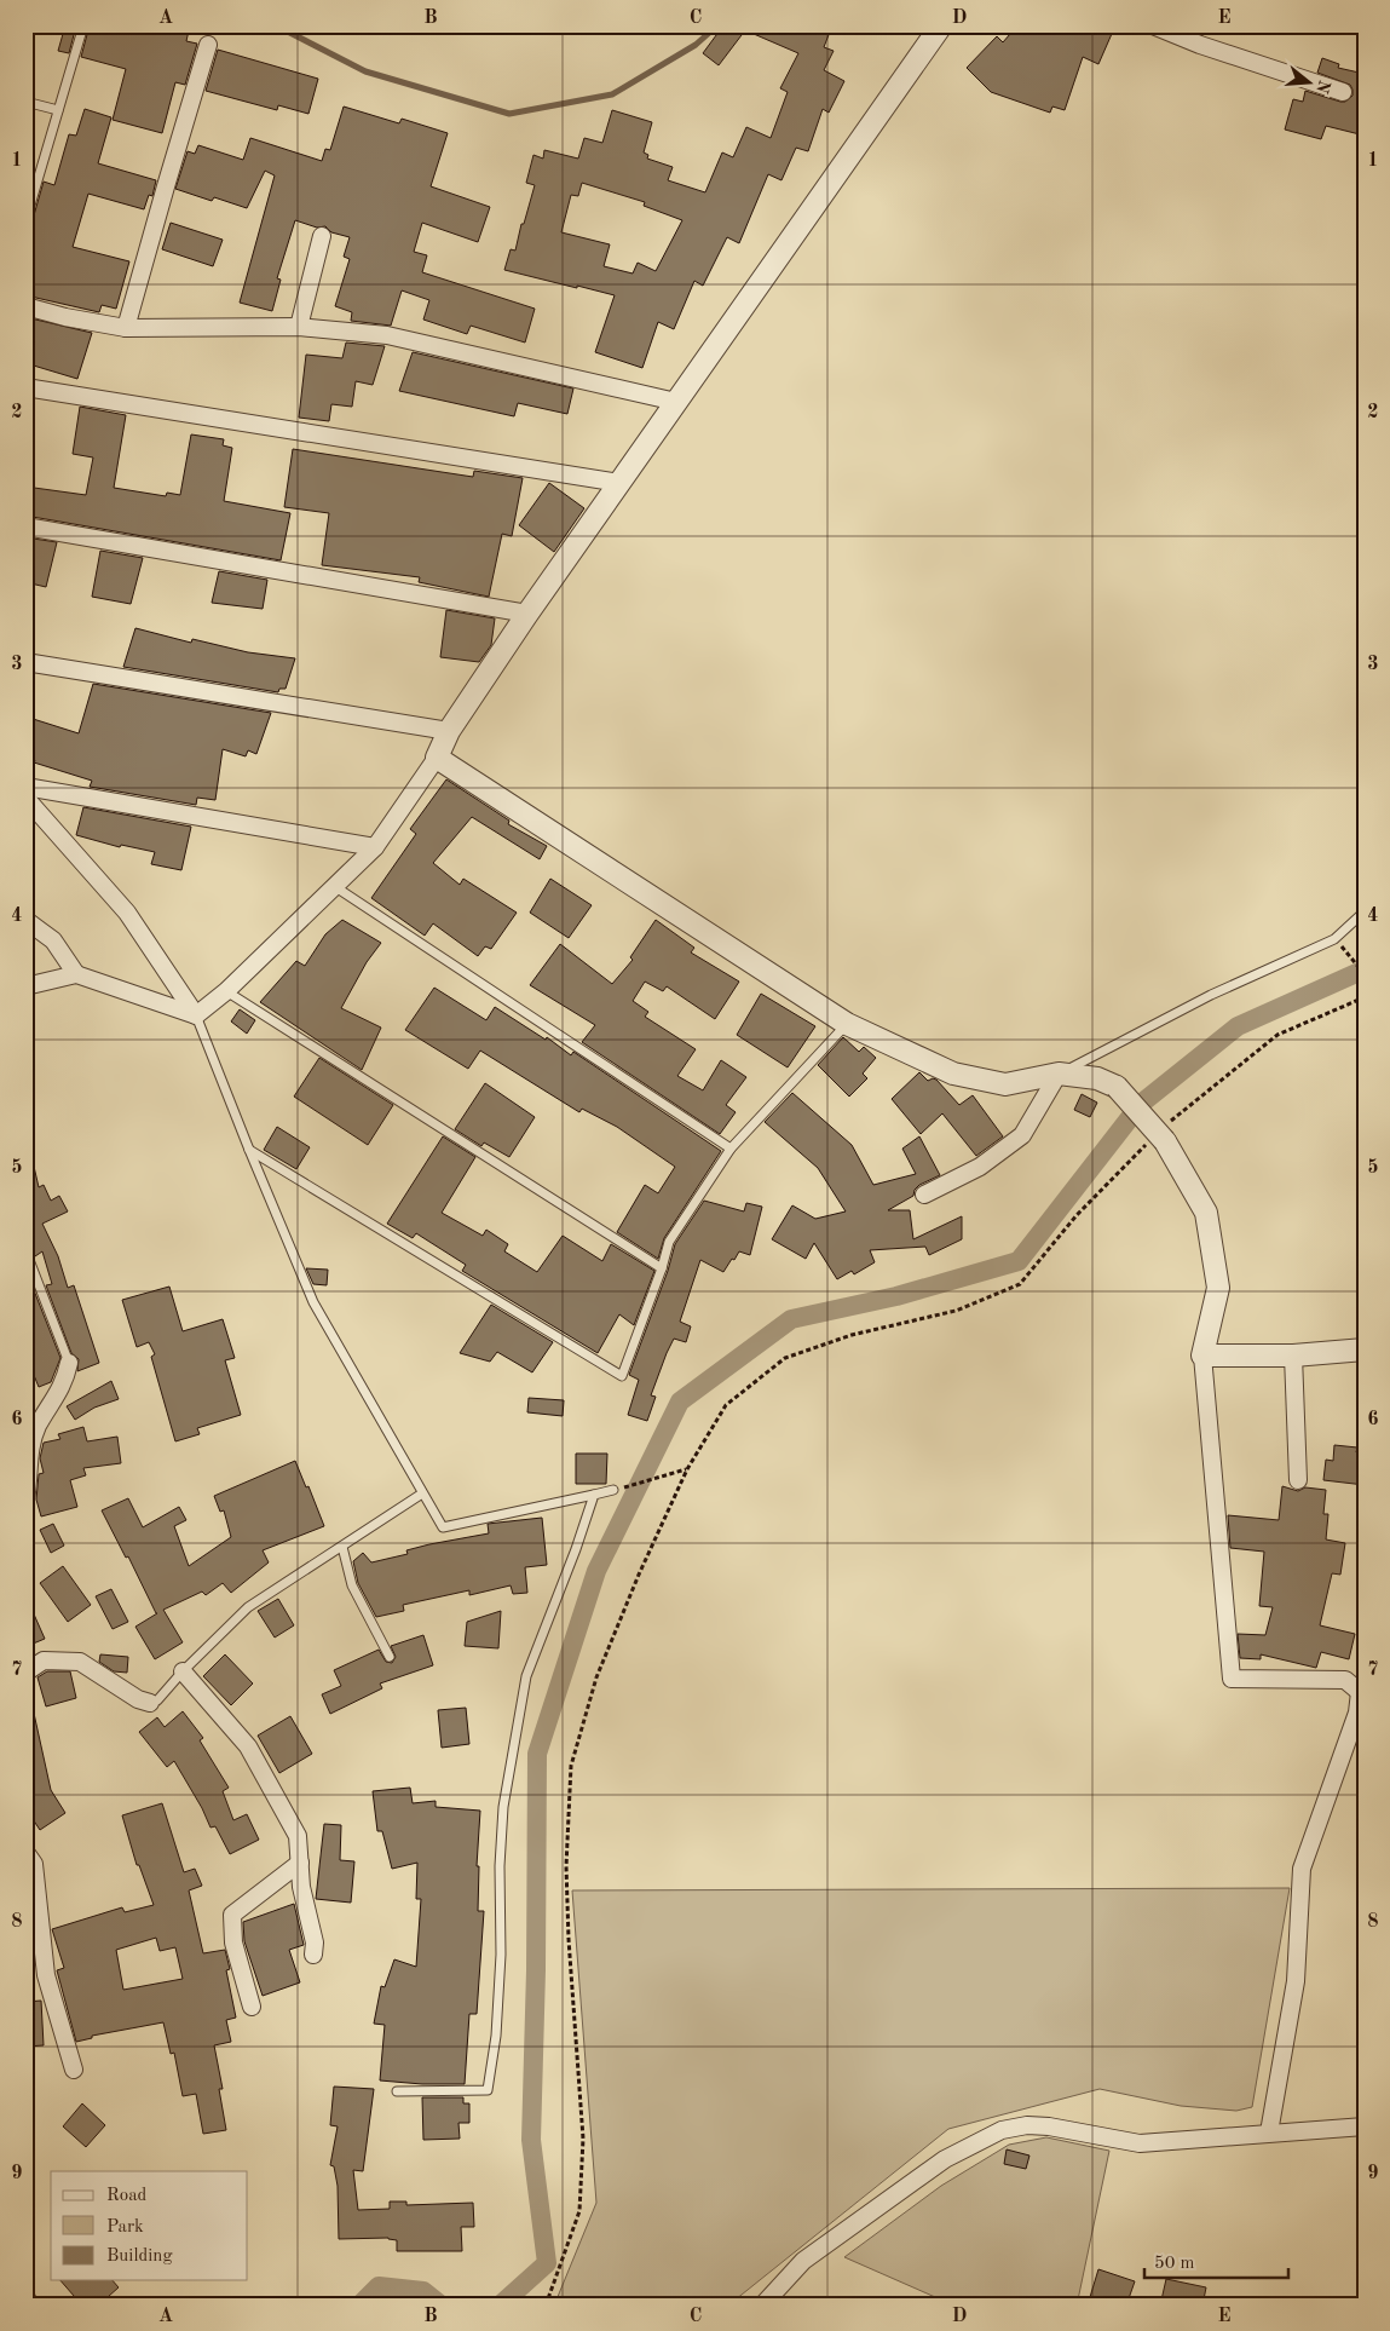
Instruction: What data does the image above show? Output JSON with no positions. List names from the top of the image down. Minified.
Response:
{"legend":["Road","Park","Building"],"scale_bar":"50 m","north":"right","grid":{"columns":["A","B","C","D","E"],"rows":["1","2","3","4","5","6","7","8","9"]}}
